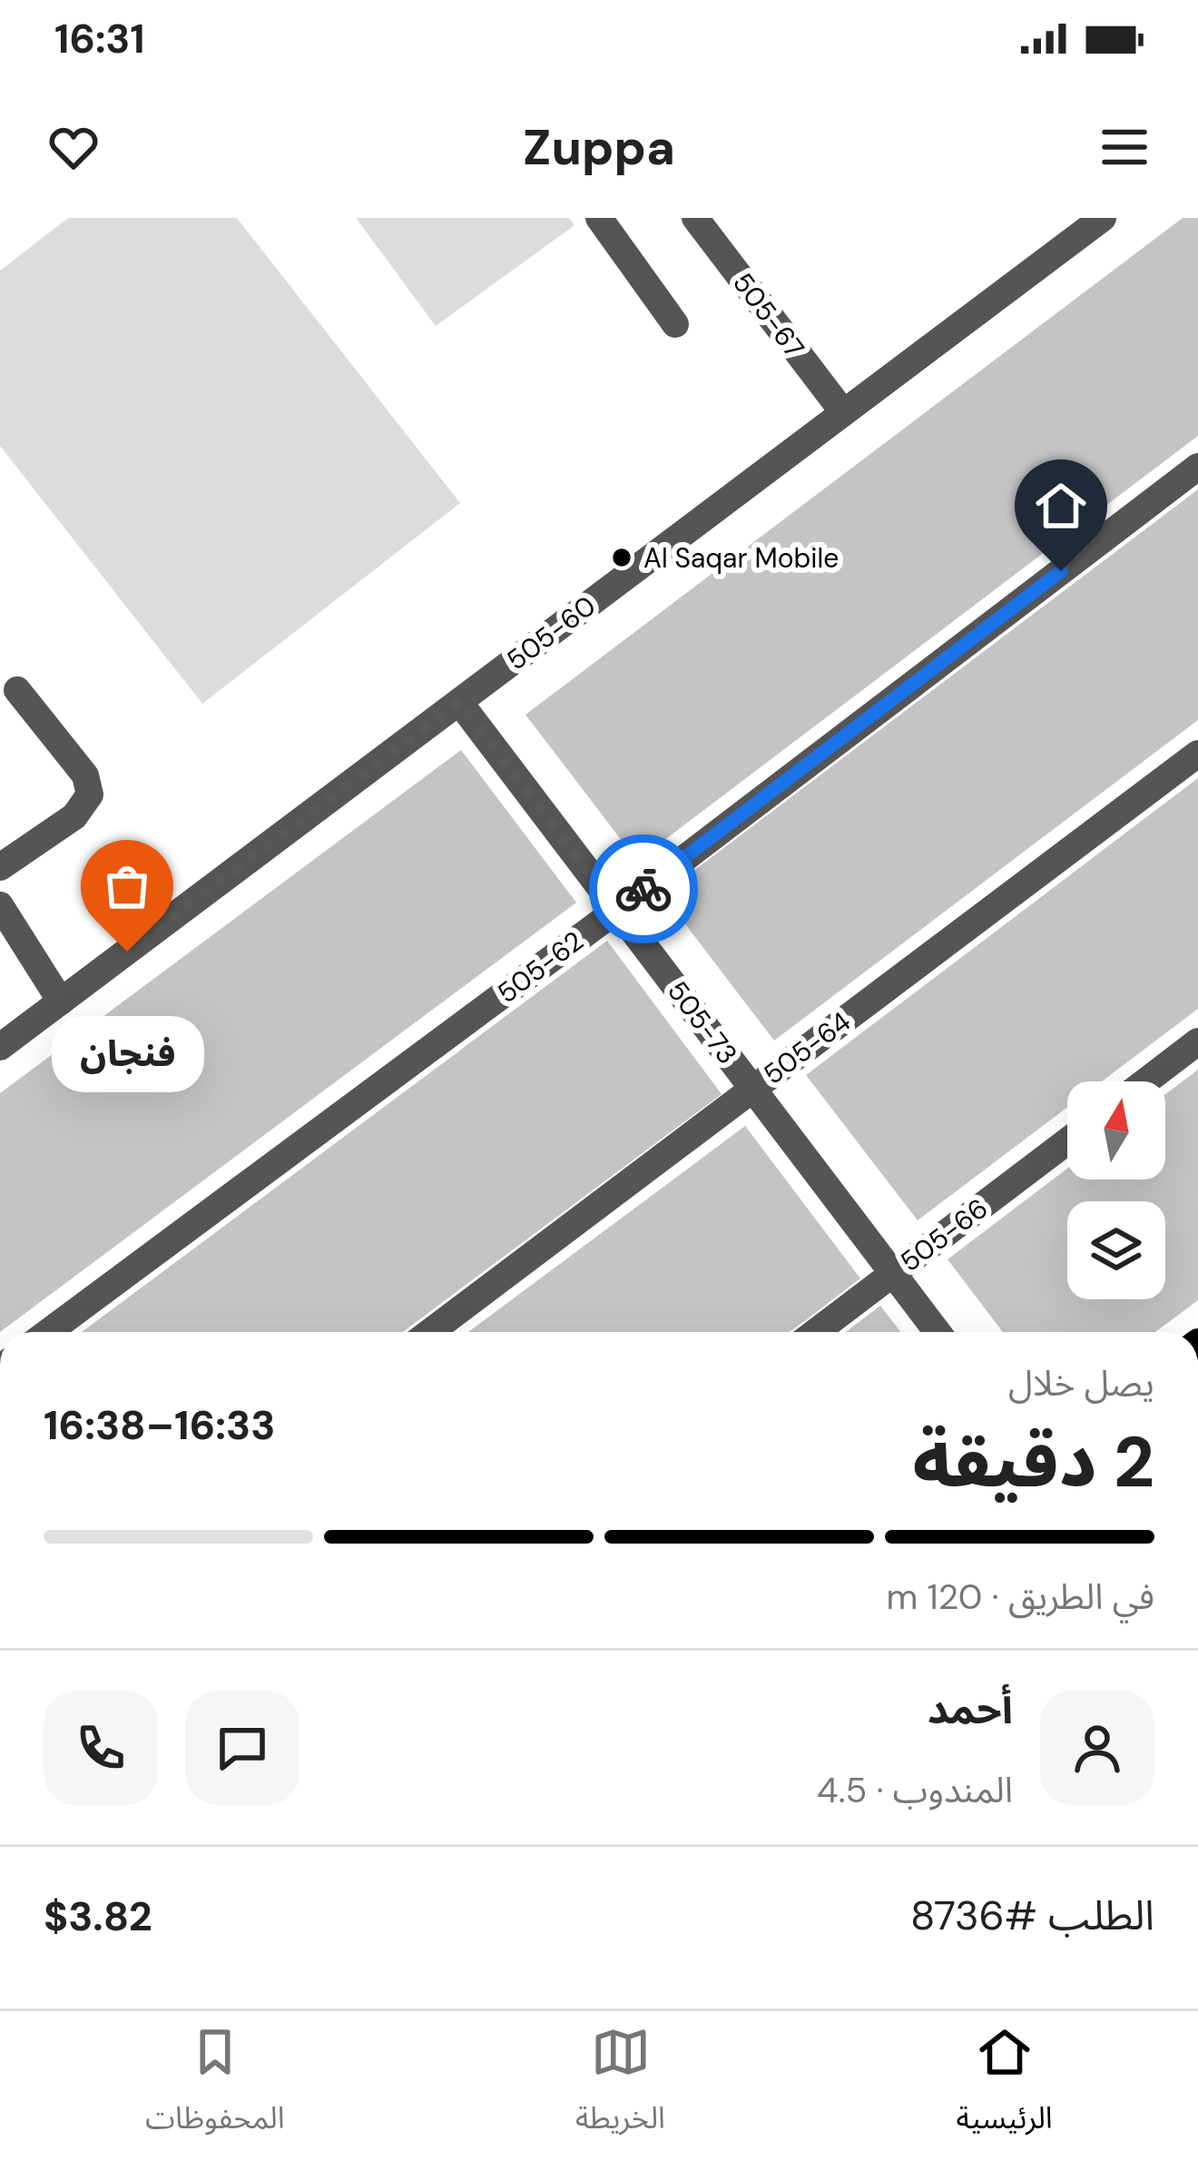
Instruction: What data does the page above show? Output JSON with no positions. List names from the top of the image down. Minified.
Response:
{"streets":{"street":["505-67","505-60","505-62","505-73","505-64","505-66"]},"crossings":[["505-67","505-60"],["505-60","505-73"],["505-62","505-73"],["505-73","505-64"],["505-73","505-66"]],"places":["Al Saqar Mobile","فنجان"],"north":"top","page":{"status":"16:31","header":"Zuppa","bubble":"فنجان","heading":["2 دقيقة","يصل خلال","16:33–16:38"],"panel":["أحمد","المندوب · 4.5","الطلب #8736","$3.82"],"bar":"في الطريق · 120 m","tabs":["الرئيسية","الخريطة","المحفوظات"]}}
